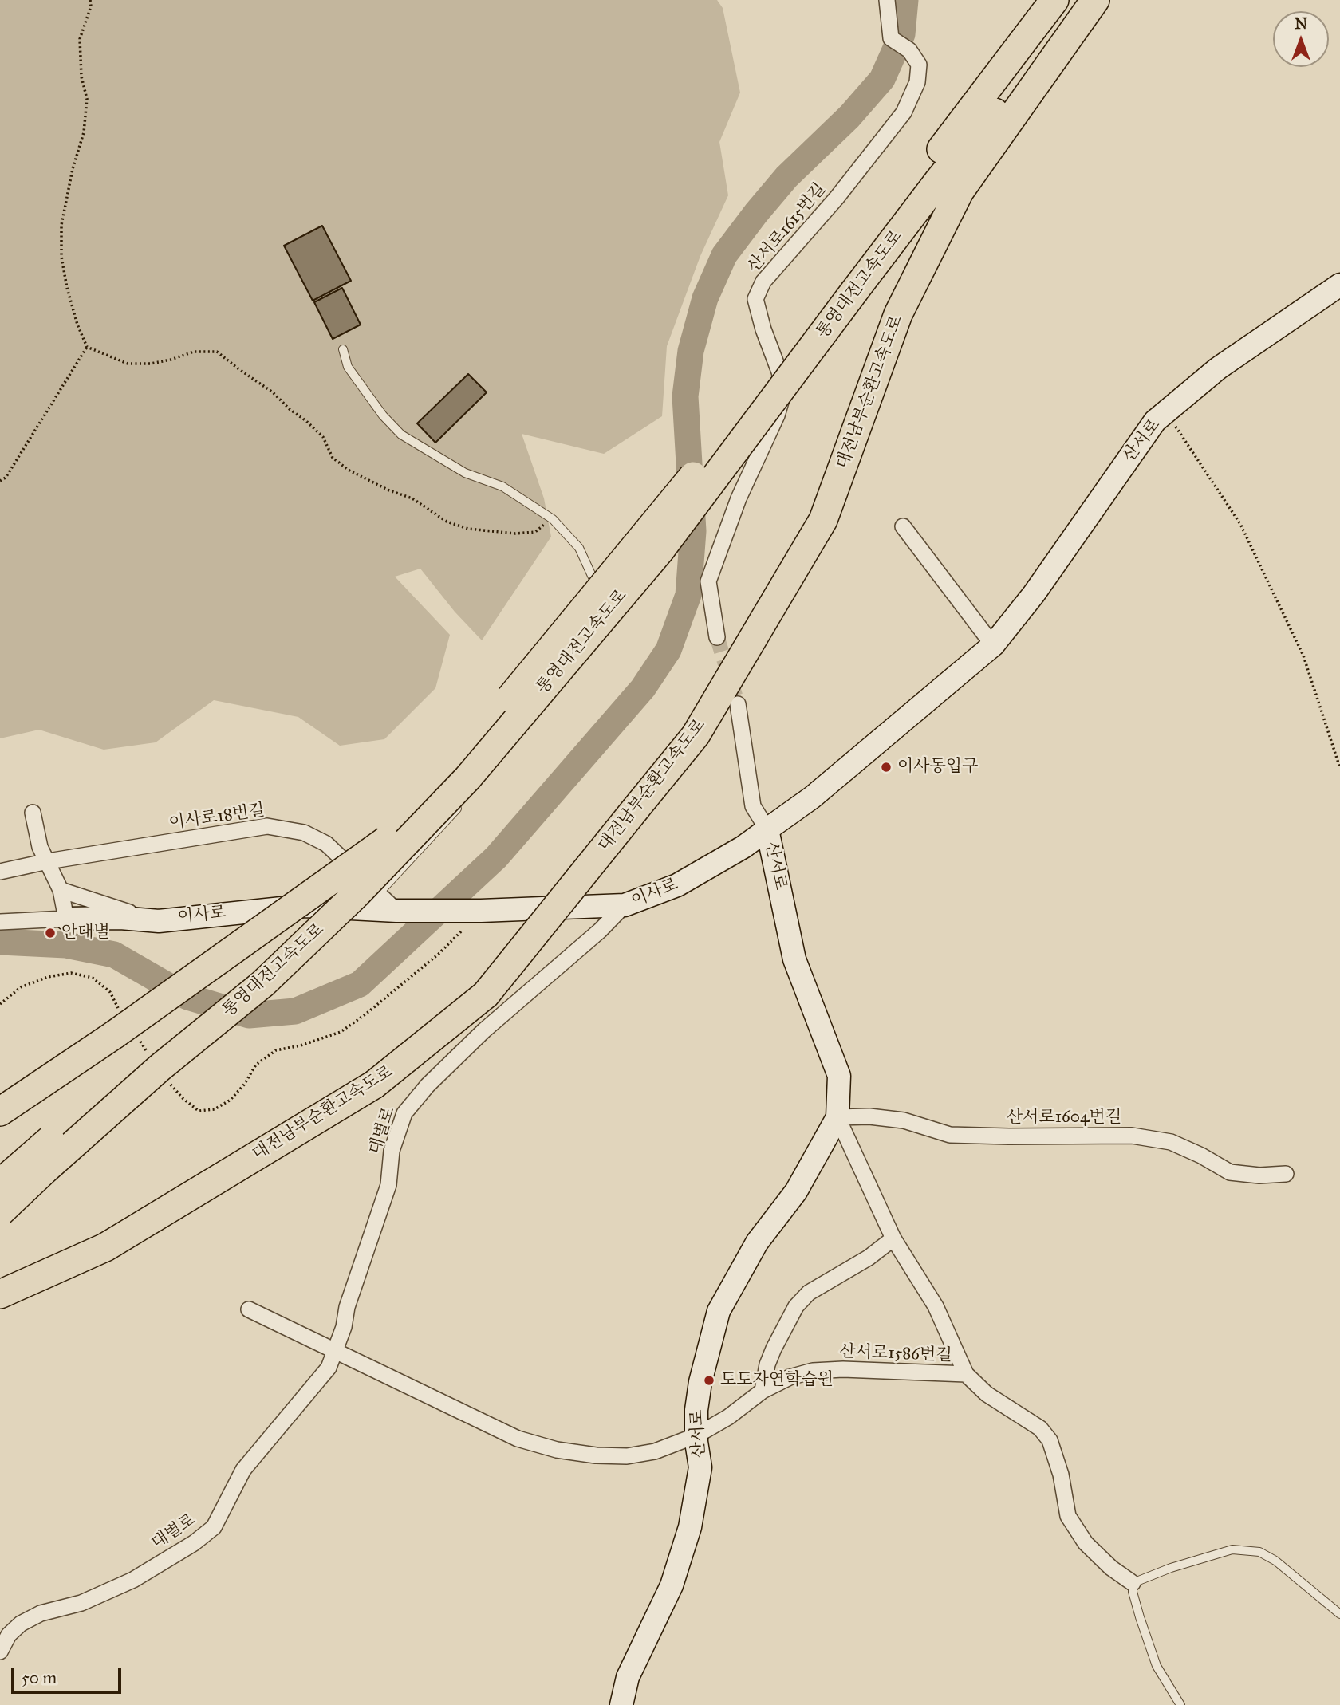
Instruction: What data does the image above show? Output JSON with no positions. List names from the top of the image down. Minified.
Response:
{"streets":{"highway":["통영대전고속도로","대전남부순환고속도로"],"street":["산서로1615번길","산서로","이사로18번길","이사로","산서로1604번길","대별로","산서로1586번길"]},"crossings":[["산서로","이사로"],["산서로","산서로1604번길"],["산서로","산서로1586번길"],["이사로18번길","이사로"],["이사로","대별로"]],"places":["이사동입구","안대별","토토자연학습원"],"scale_bar":"50 m","north":"top"}
